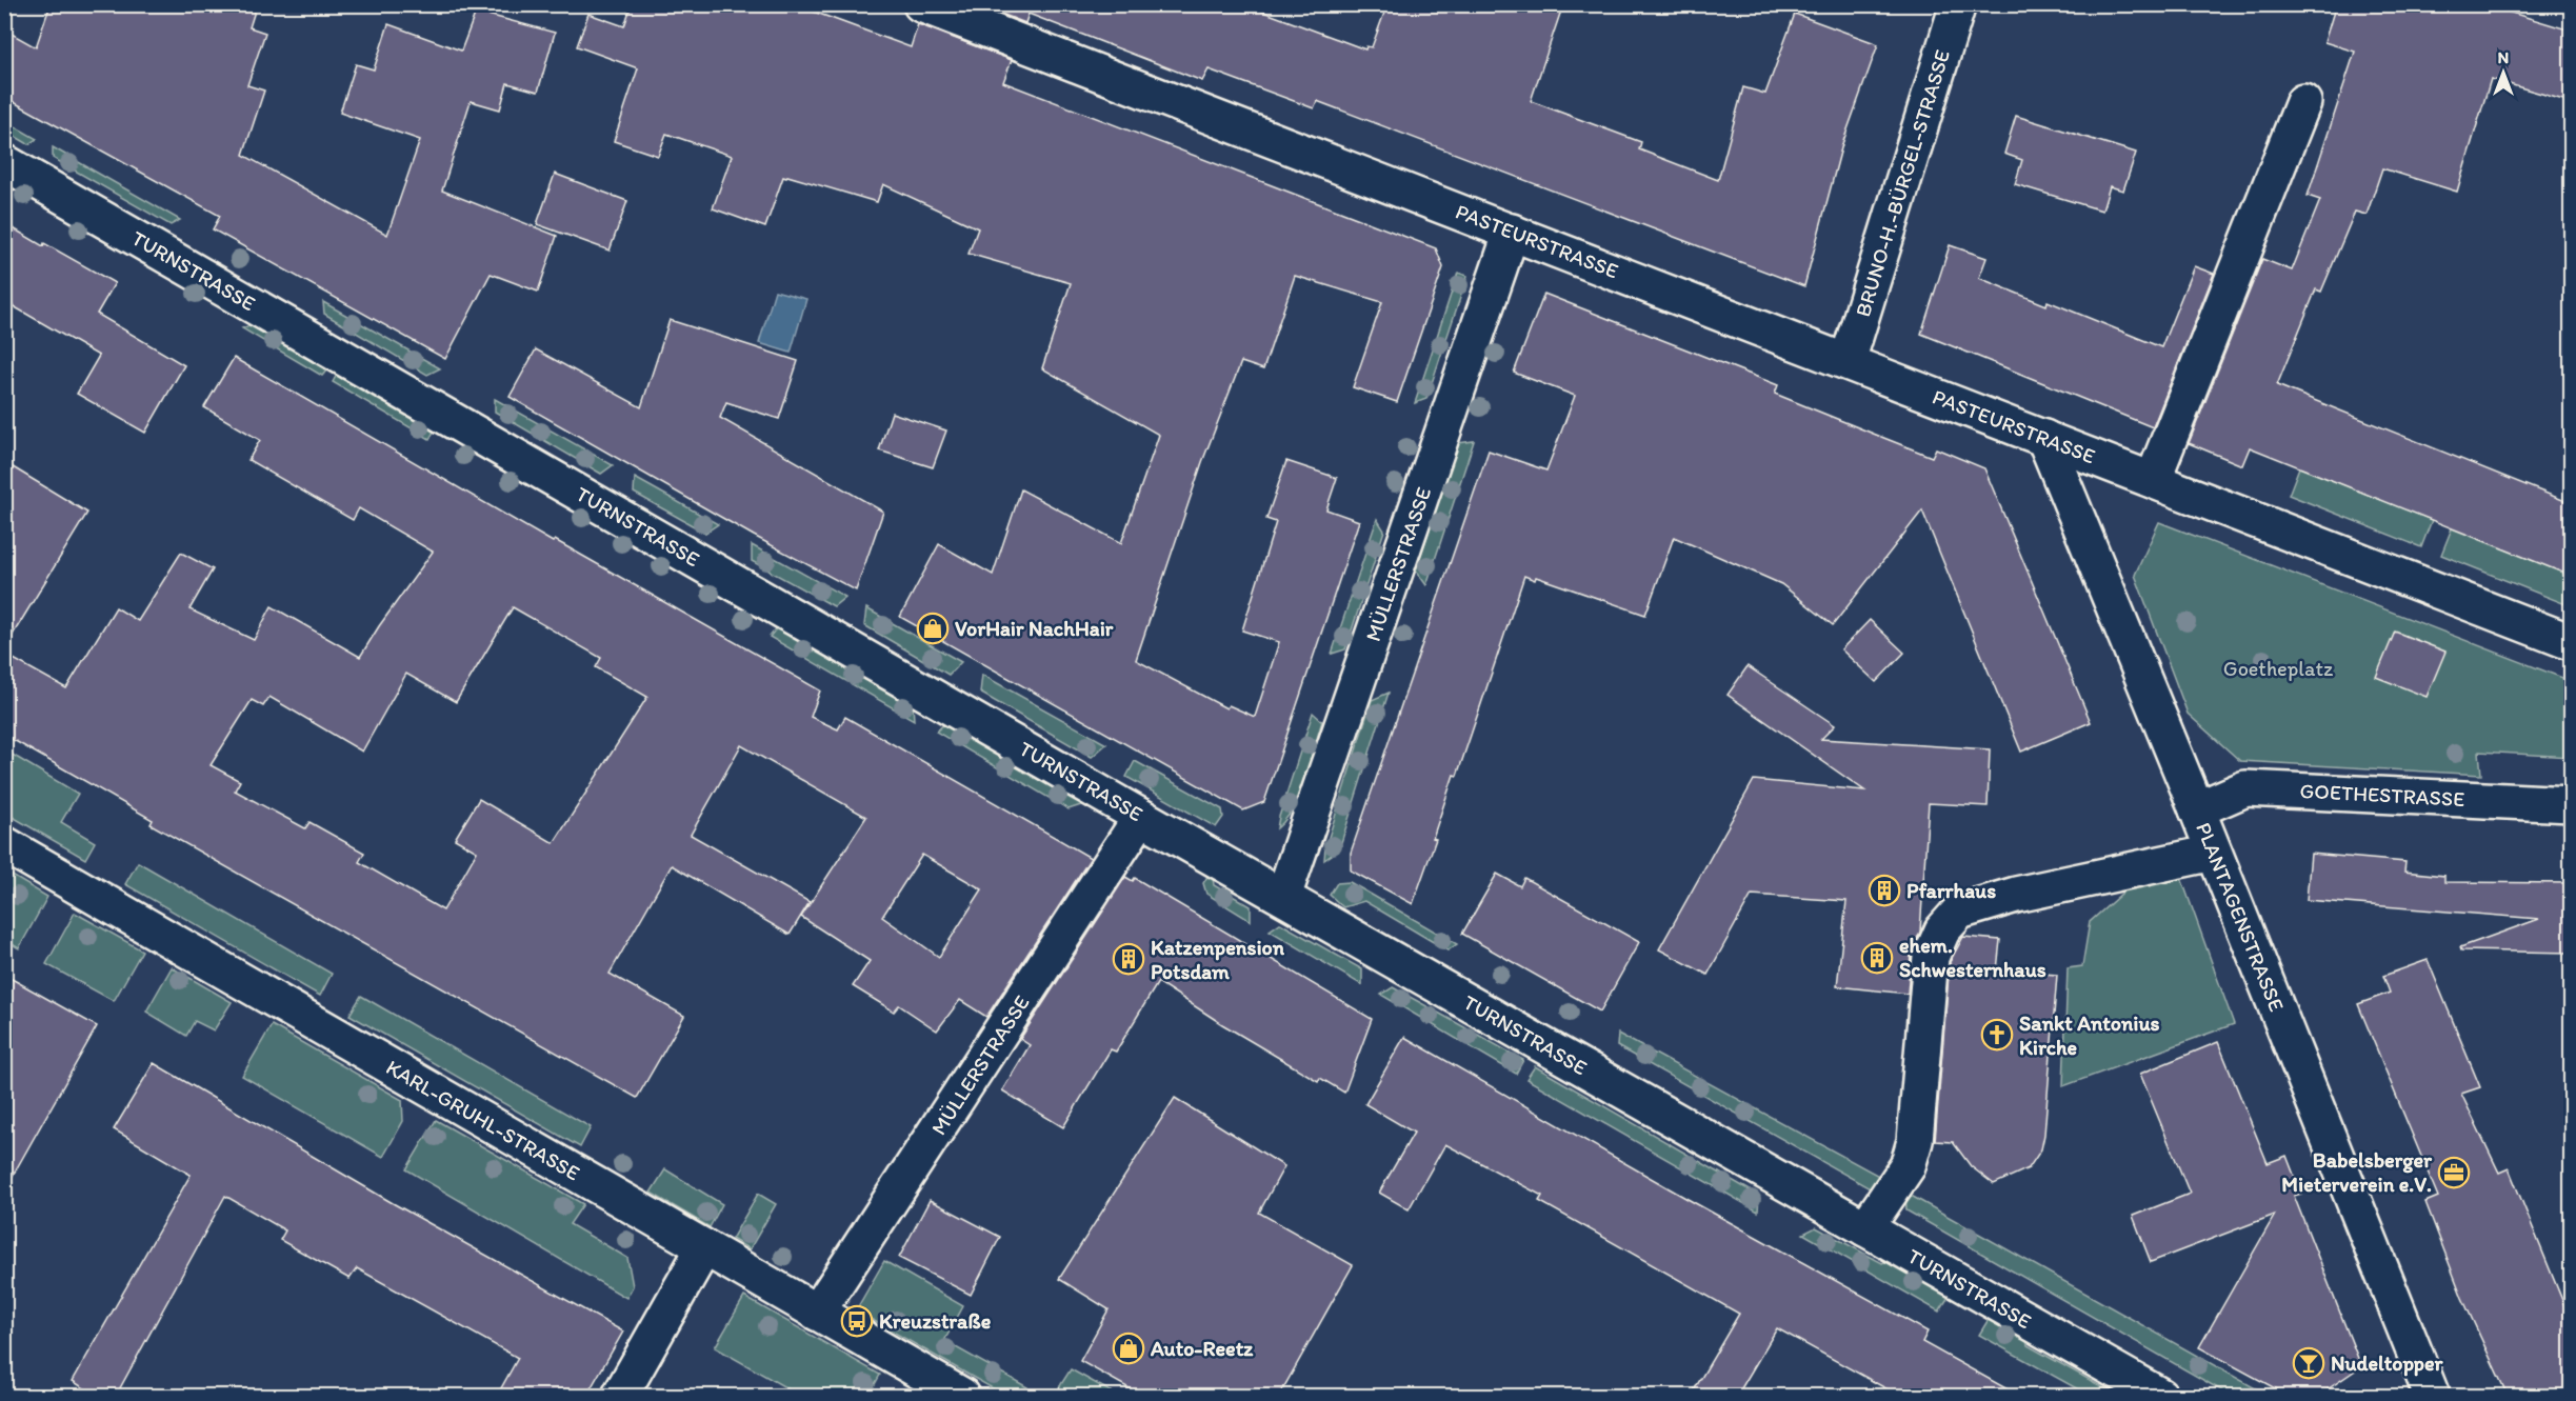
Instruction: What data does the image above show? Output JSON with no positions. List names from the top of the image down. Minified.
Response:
{"streets":{"street":["BRUNO-H.-BÜRGEL-STRASSE","PASTEURSTRASSE","TURNSTRASSE","MÜLLERSTRASSE","GOETHESTRASSE","PLANTAGENSTRASSE","KARL-GRUHL-STRASSE"]},"crossings":[["BRUNO-H.-BÜRGEL-STRASSE","PASTEURSTRASSE"],["PASTEURSTRASSE","MÜLLERSTRASSE"],["PASTEURSTRASSE","PLANTAGENSTRASSE"],["TURNSTRASSE","MÜLLERSTRASSE"],["MÜLLERSTRASSE","KARL-GRUHL-STRASSE"],["GOETHESTRASSE","PLANTAGENSTRASSE"]],"parks":["Goetheplatz"],"places":{"shop":["VorHair NachHair","Auto-Reetz"],"building":["Pfarrhaus","ehem. Schwesternhaus","Katzenpension Potsdam"],"church":["Sankt Antonius Kirche"],"office":["Babelsberger Mieterverein e.V."],"bus stop":["Kreuzstraße"],"bar":["Nudeltopper"]},"north":"top"}
